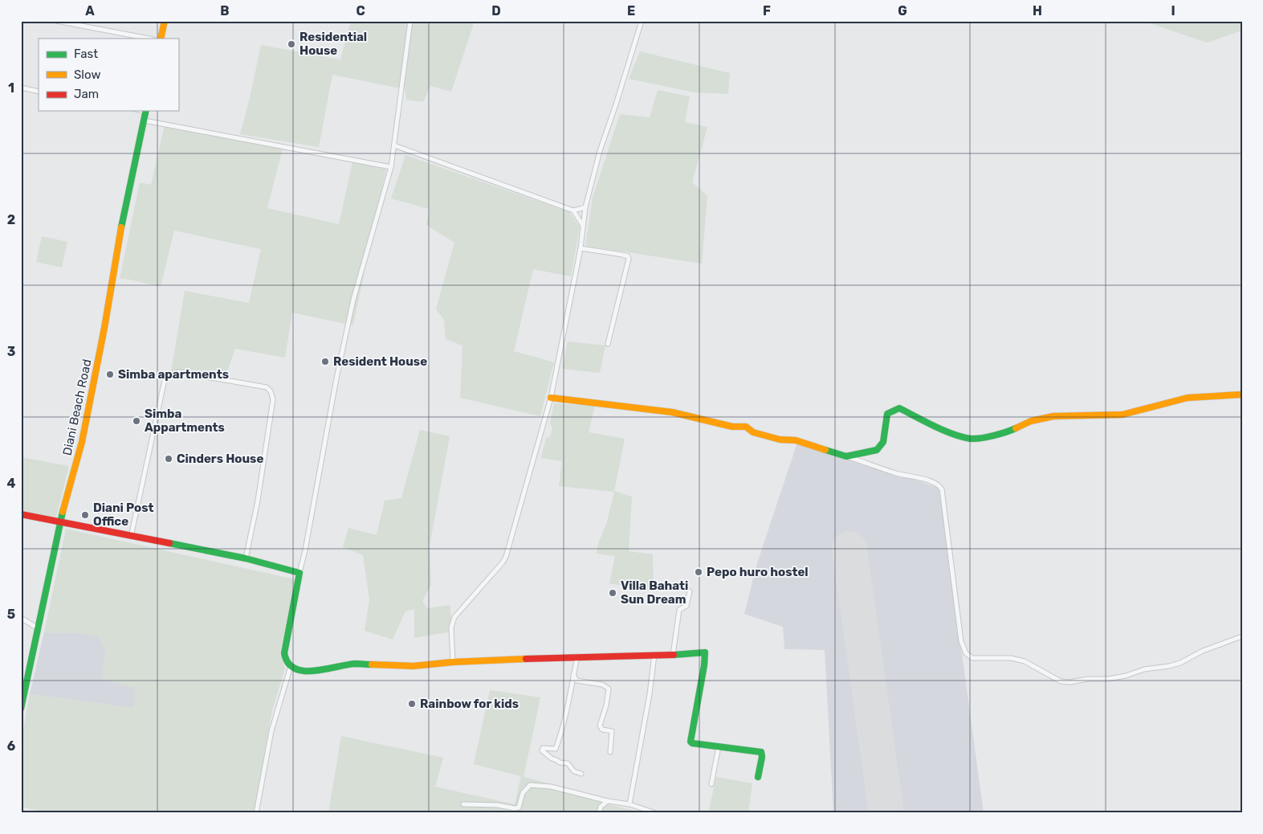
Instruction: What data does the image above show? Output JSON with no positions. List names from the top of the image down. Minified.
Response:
{"streets":{"street":["Diani Beach Road"]},"places":["Residential House","Resident House","Simba apartments","Simba Appartments","Cinders House","Diani Post Office","Pepo huro hostel","Villa Bahati Sun Dream","Rainbow for kids"],"legend":["Fast","Slow","Jam"],"grid":{"columns":["A","B","C","D","E","F","G","H","I"],"rows":["1","2","3","4","5","6"]}}
